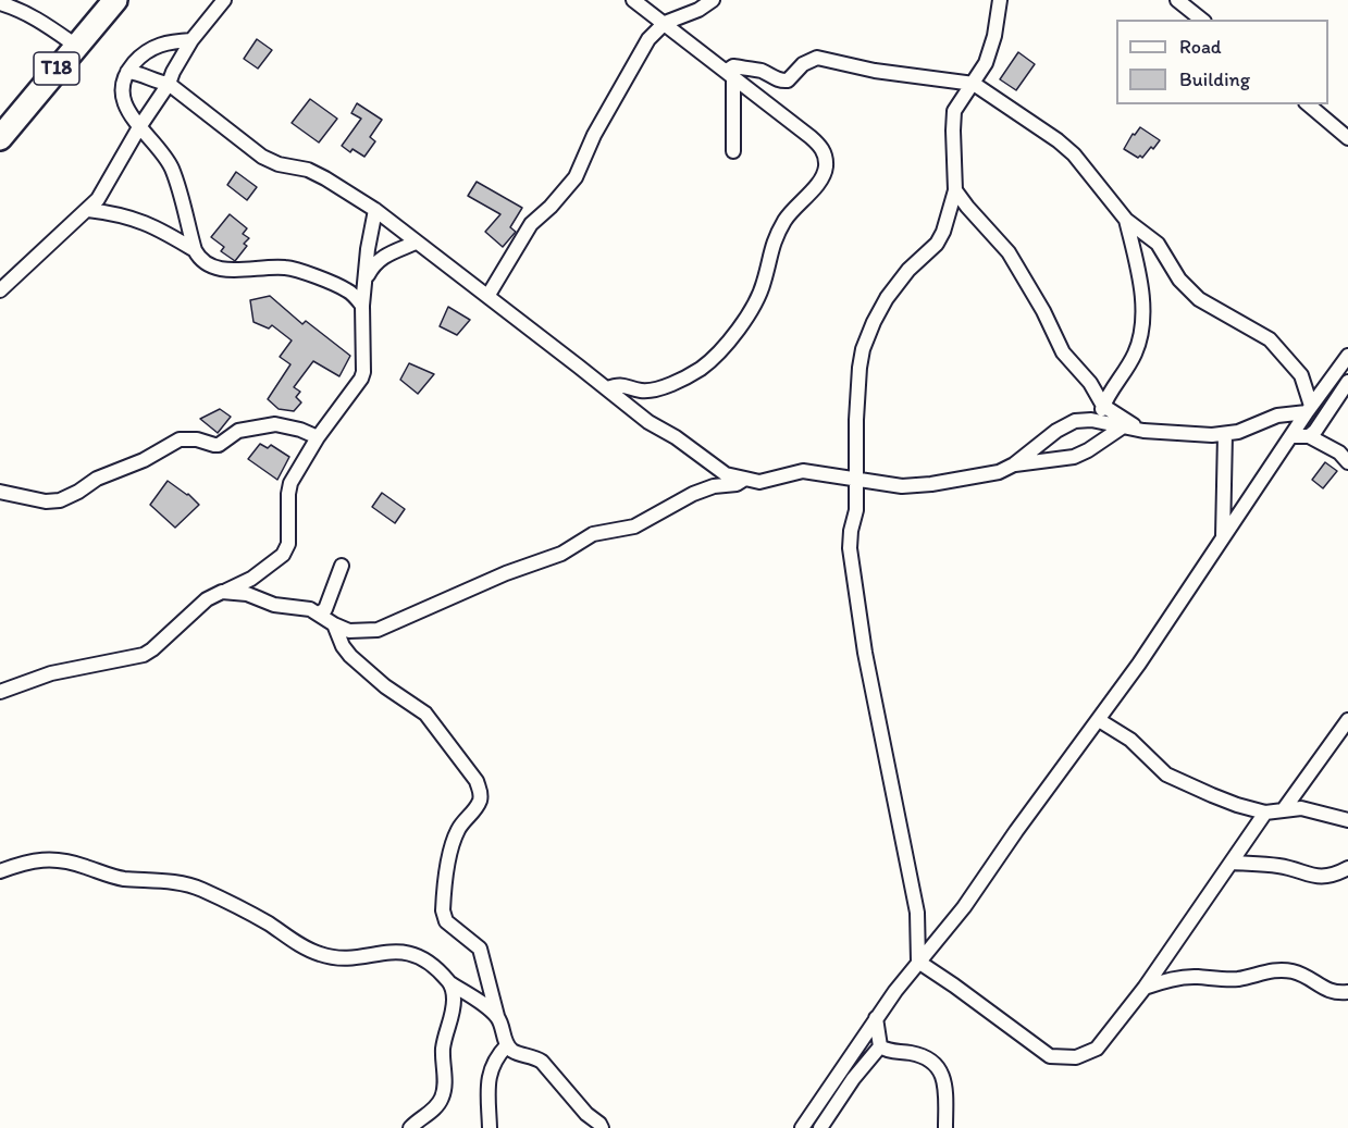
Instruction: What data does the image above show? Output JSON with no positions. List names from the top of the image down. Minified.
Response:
{"streets":{"highway":["T18"]},"legend":["Road","Building"]}
